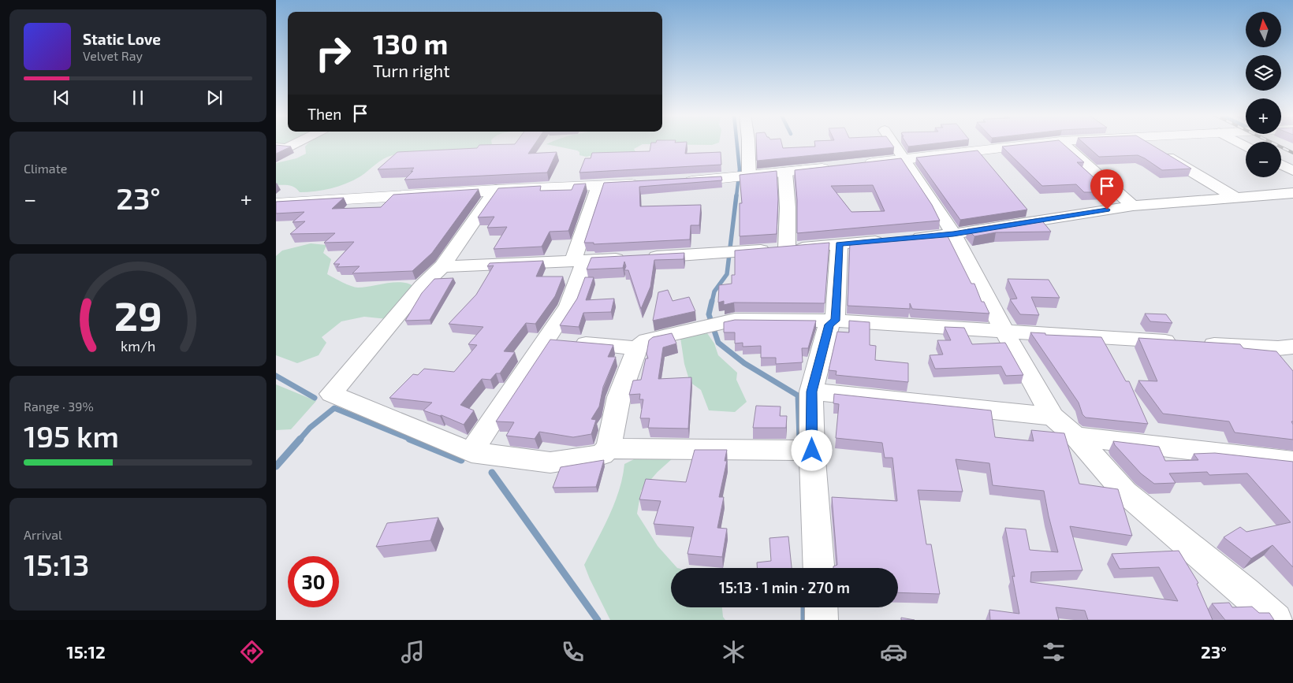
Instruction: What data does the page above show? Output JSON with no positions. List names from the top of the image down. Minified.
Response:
{"north":"top","page":{"map_buttons":["+","−"],"turn":["130 m","Turn right"],"song":["Static Love","Velvet Ray"],"then":"Then","tile":["Climate",["Range · 39%","195 km"],["Arrival","15:13"]],"heat":["−","23°","+"],"limit":"30","trip":"15:13 · 1 min · 270 m","tabs":["15:12","23°"],"gauge":["29","km/h"]}}
